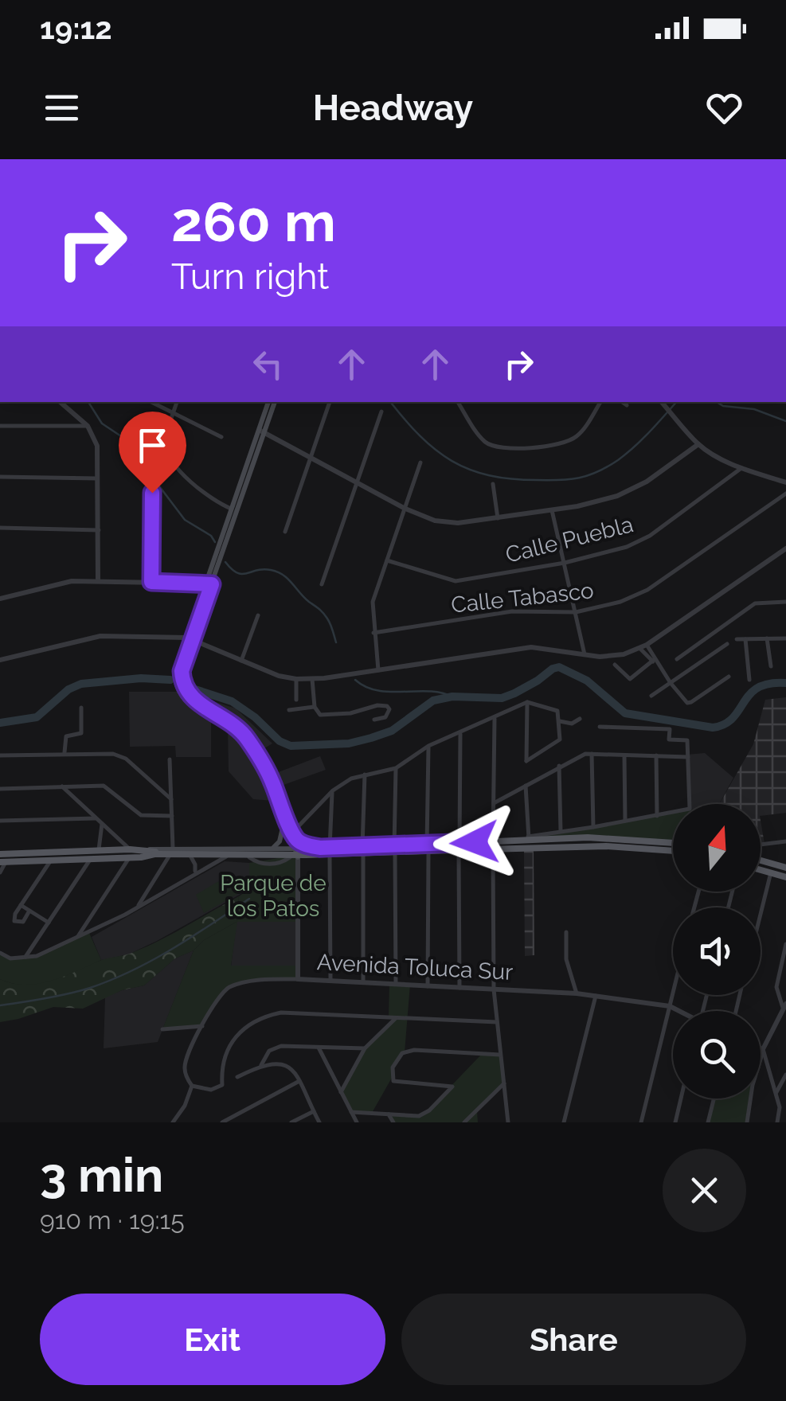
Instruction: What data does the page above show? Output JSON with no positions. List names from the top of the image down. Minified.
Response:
{"streets":{"street":["Calle Puebla","Calle Tabasco","Avenida Toluca Sur"]},"parks":["Parque de los Patos"],"north":"top","page":{"status":"19:12","header":"Headway","turn":["260 m","Turn right"],"heading":["3 min","910 m · 19:15"],"buttons":["Exit","Share"]}}
